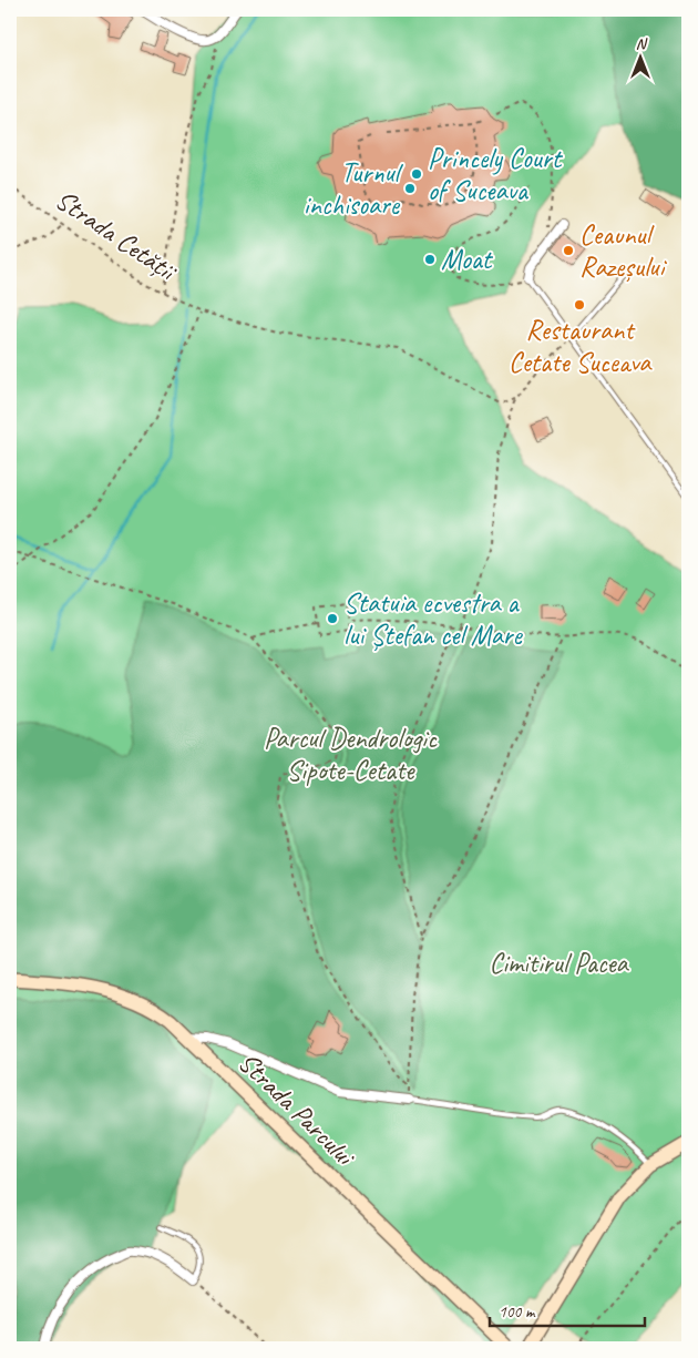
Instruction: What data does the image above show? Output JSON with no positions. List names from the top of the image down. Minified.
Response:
{"streets":{"main road":["Strada Parcului"],"path":["Strada Cetății"]},"parks":["Parcul Dendrologic Sipote-Cetate","Cimitirul Pacea"],"places":["Princely Court of Suceava","Turnul inchisoare","Ceaunul Razeșului","Moat","Restaurant Cetate Suceava","Statuia ecvestra a lui Ștefan cel Mare"],"scale_bar":"100 m","north":"top"}
